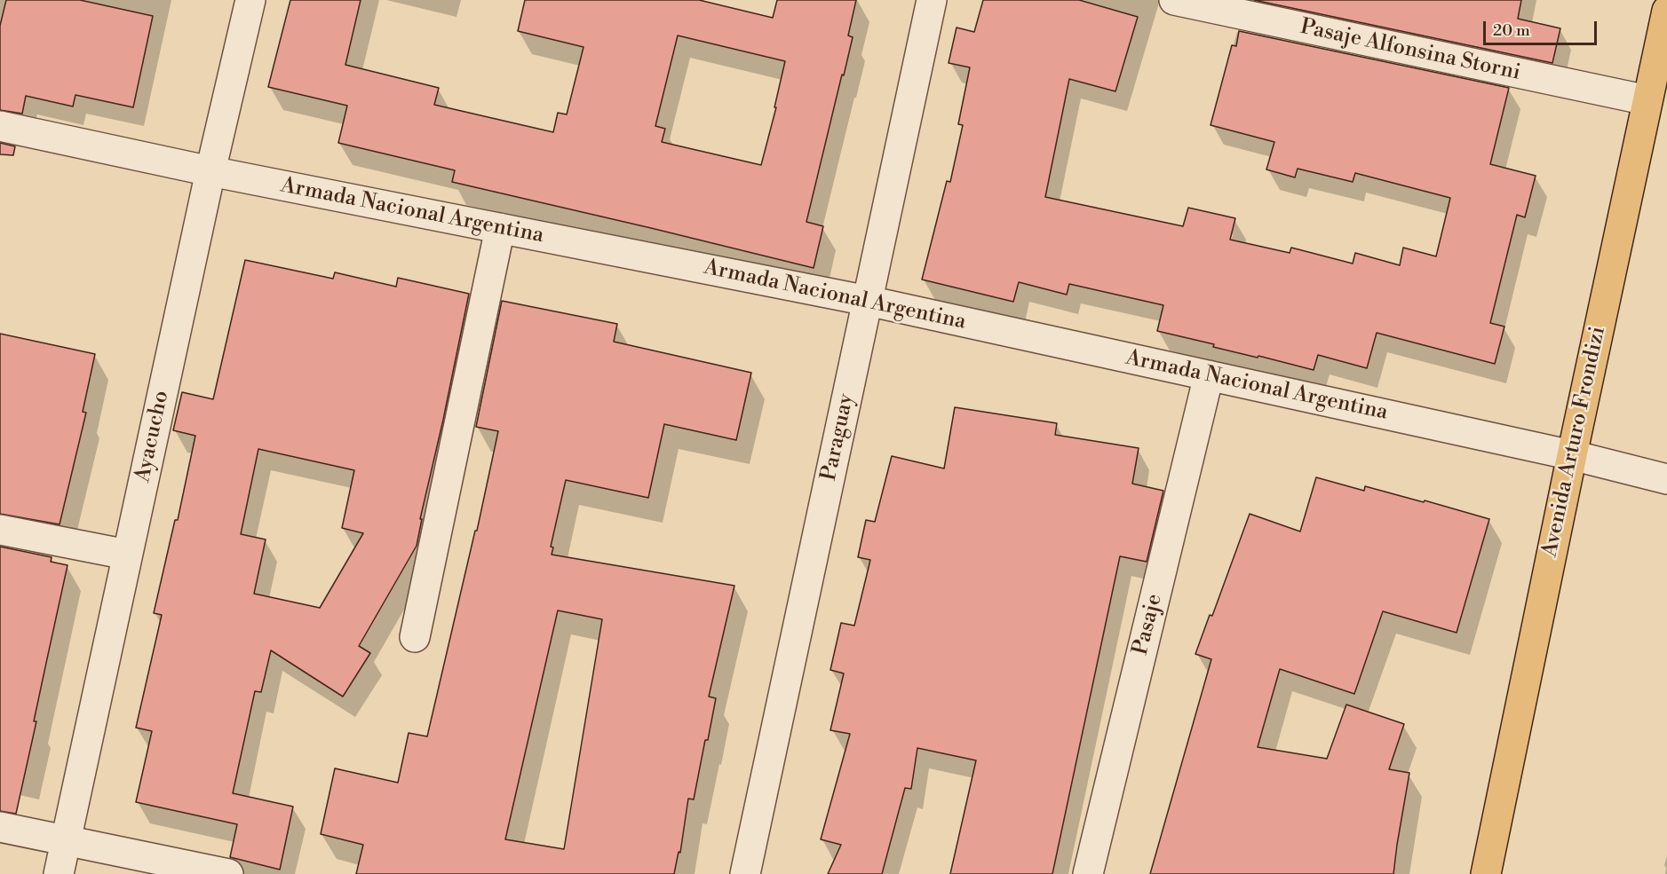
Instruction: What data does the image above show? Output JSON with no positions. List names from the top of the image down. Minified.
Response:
{"streets":{"main road":["Avenida Arturo Frondizi"],"street":["Pasaje Alfonsina Storni","Armada Nacional Argentina","Ayacucho","Paraguay","Pasaje"]},"crossings":[["Pasaje Alfonsina Storni","Avenida Arturo Frondizi"],["Armada Nacional Argentina","Ayacucho"],["Armada Nacional Argentina","Paraguay"],["Armada Nacional Argentina","Avenida Arturo Frondizi"],["Armada Nacional Argentina","Pasaje"]],"scale_bar":"20 m"}
